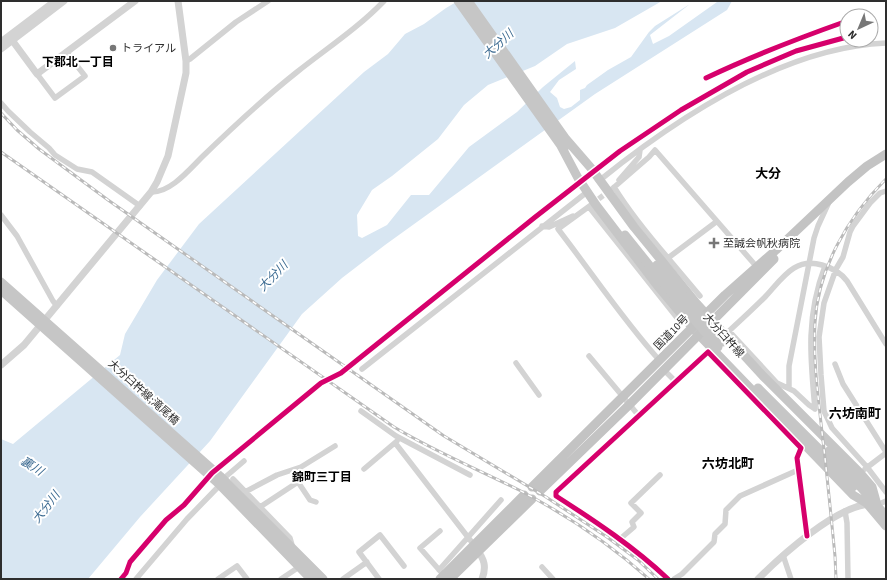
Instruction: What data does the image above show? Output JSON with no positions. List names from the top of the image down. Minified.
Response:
{"streets":{"highway":["国道10号"],"main road":["大分臼杵線","大分臼杵線;滝尾橋"]},"districts":["下郡北一丁目","大分","六坊南町","六坊北町","錦町三丁目"],"water":["大分川","裏川"],"places":{"other":["トライアル"],"health":["至誠会帆秋病院"]},"north":"bottom left"}
